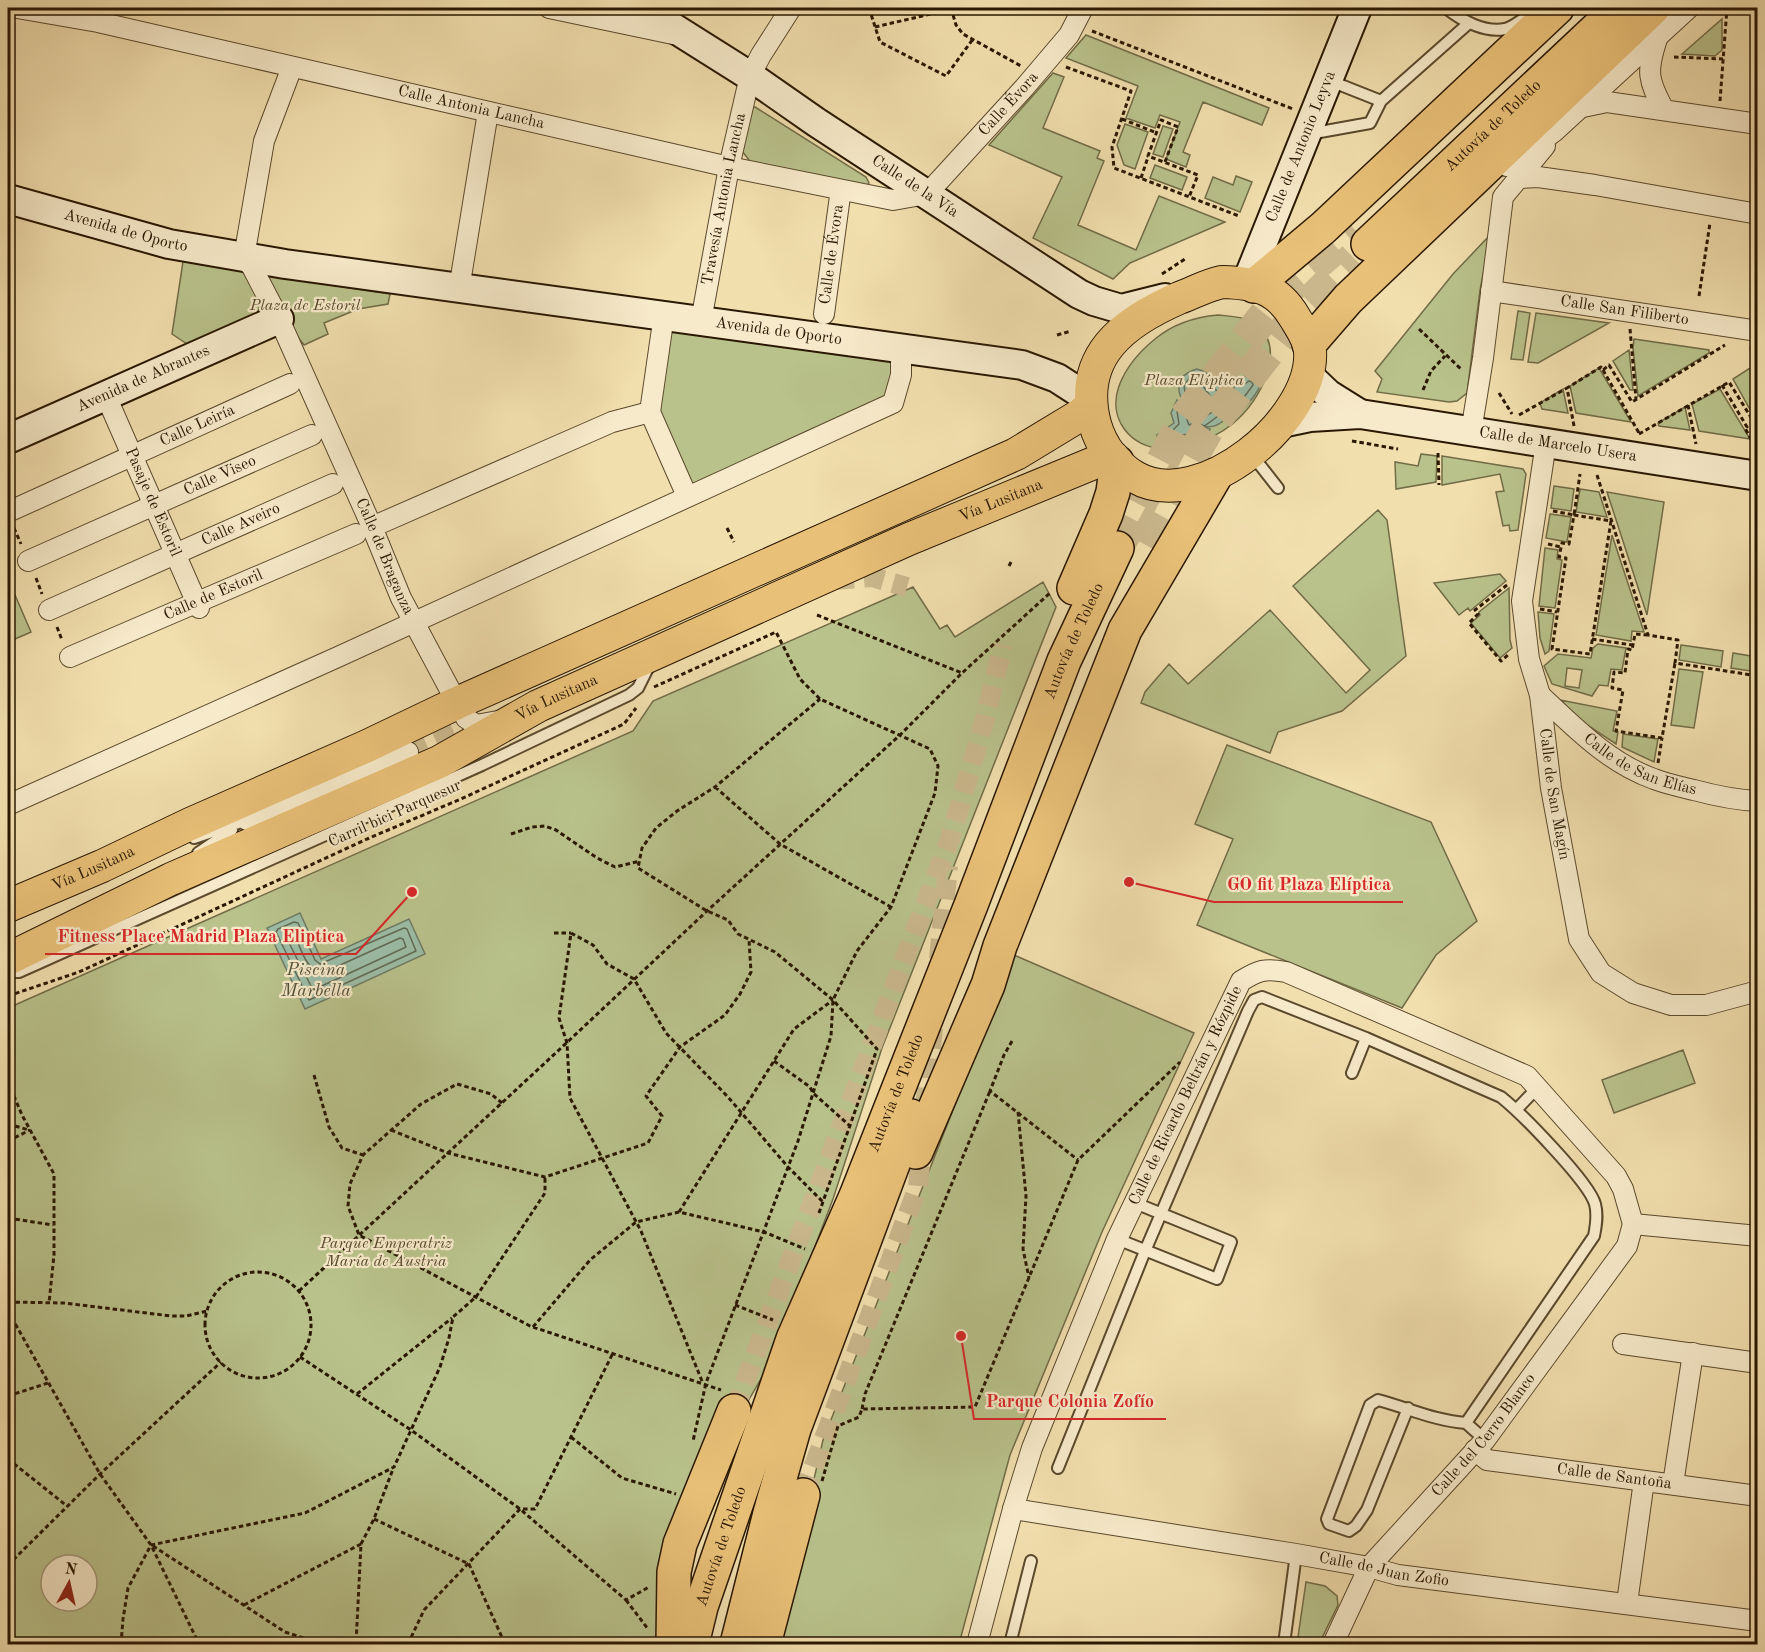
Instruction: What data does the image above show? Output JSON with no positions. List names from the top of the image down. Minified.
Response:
{"streets":{"highway":["Autovía de Toledo"],"main road":["Calle de Antonio Leyva","Calle de la Vía","Avenida de Oporto","Avenida de Abrantes","Calle de Marcelo Usera","Vía Lusitana"],"street":["Calle Évora","Calle Antonia Lancha","Travesía Antonia Lancha","Calle de Évora","Calle San Filiberto","Calle Leiría","Calle Viseo","Pasaje de Estoril","Calle Aveiro","Calle de Braganza","Calle de Estoril","Calle de San Elías","Calle de San Magín","Calle de Ricardo Beltrán y Rózpide","Calle del Cerro Blanco","Calle de Santoña","Calle de Juan Zofio"],"path":["Carril bici Parquesur"]},"crossings":[["Calle Évora","Calle Antonia Lancha"],["Calle Évora","Calle de la Vía"],["Calle Antonia Lancha","Calle de la Vía"],["Calle Antonia Lancha","Travesía Antonia Lancha"],["Calle de Antonio Leyva","Calle de la Vía"],["Calle de Antonio Leyva","Avenida de Oporto"],["Calle de Antonio Leyva","Calle de Marcelo Usera"],["Calle de Antonio Leyva","Vía Lusitana"],["Calle de la Vía","Travesía Antonia Lancha"],["Calle de la Vía","Avenida de Oporto"],["Calle de la Vía","Calle de Marcelo Usera"],["Calle de la Vía","Vía Lusitana"],["Travesía Antonia Lancha","Avenida de Oporto"],["Avenida de Oporto","Calle de Marcelo Usera"],["Avenida de Oporto","Vía Lusitana"],["Avenida de Abrantes","Pasaje de Estoril"],["Avenida de Abrantes","Calle de Braganza"],["Calle Leiría","Pasaje de Estoril"],["Calle de Marcelo Usera","Vía Lusitana"],["Calle de Marcelo Usera","Calle de San Magín"],["Calle Viseo","Pasaje de Estoril"],["Pasaje de Estoril","Calle Aveiro"],["Pasaje de Estoril","Calle de Estoril"],["Vía Lusitana","Calle de Braganza"],["Calle de Braganza","Calle de Estoril"],["Calle de San Elías","Calle de San Magín"],["Calle de Ricardo Beltrán y Rózpide","Calle del Cerro Blanco"],["Calle de Ricardo Beltrán y Rózpide","Calle de Juan Zofio"],["Calle del Cerro Blanco","Calle de Santoña"],["Calle del Cerro Blanco","Calle de Juan Zofio"]],"water":["Piscina Marbella"],"parks":["Plaza de Estoril","Plaza Elíptica","Parque Emperatriz María de Austria"],"places":["GO fit Plaza Elíptica","Fitness Place Madrid Plaza Eliptica","Parque Colonia Zofío"],"north":"top"}
